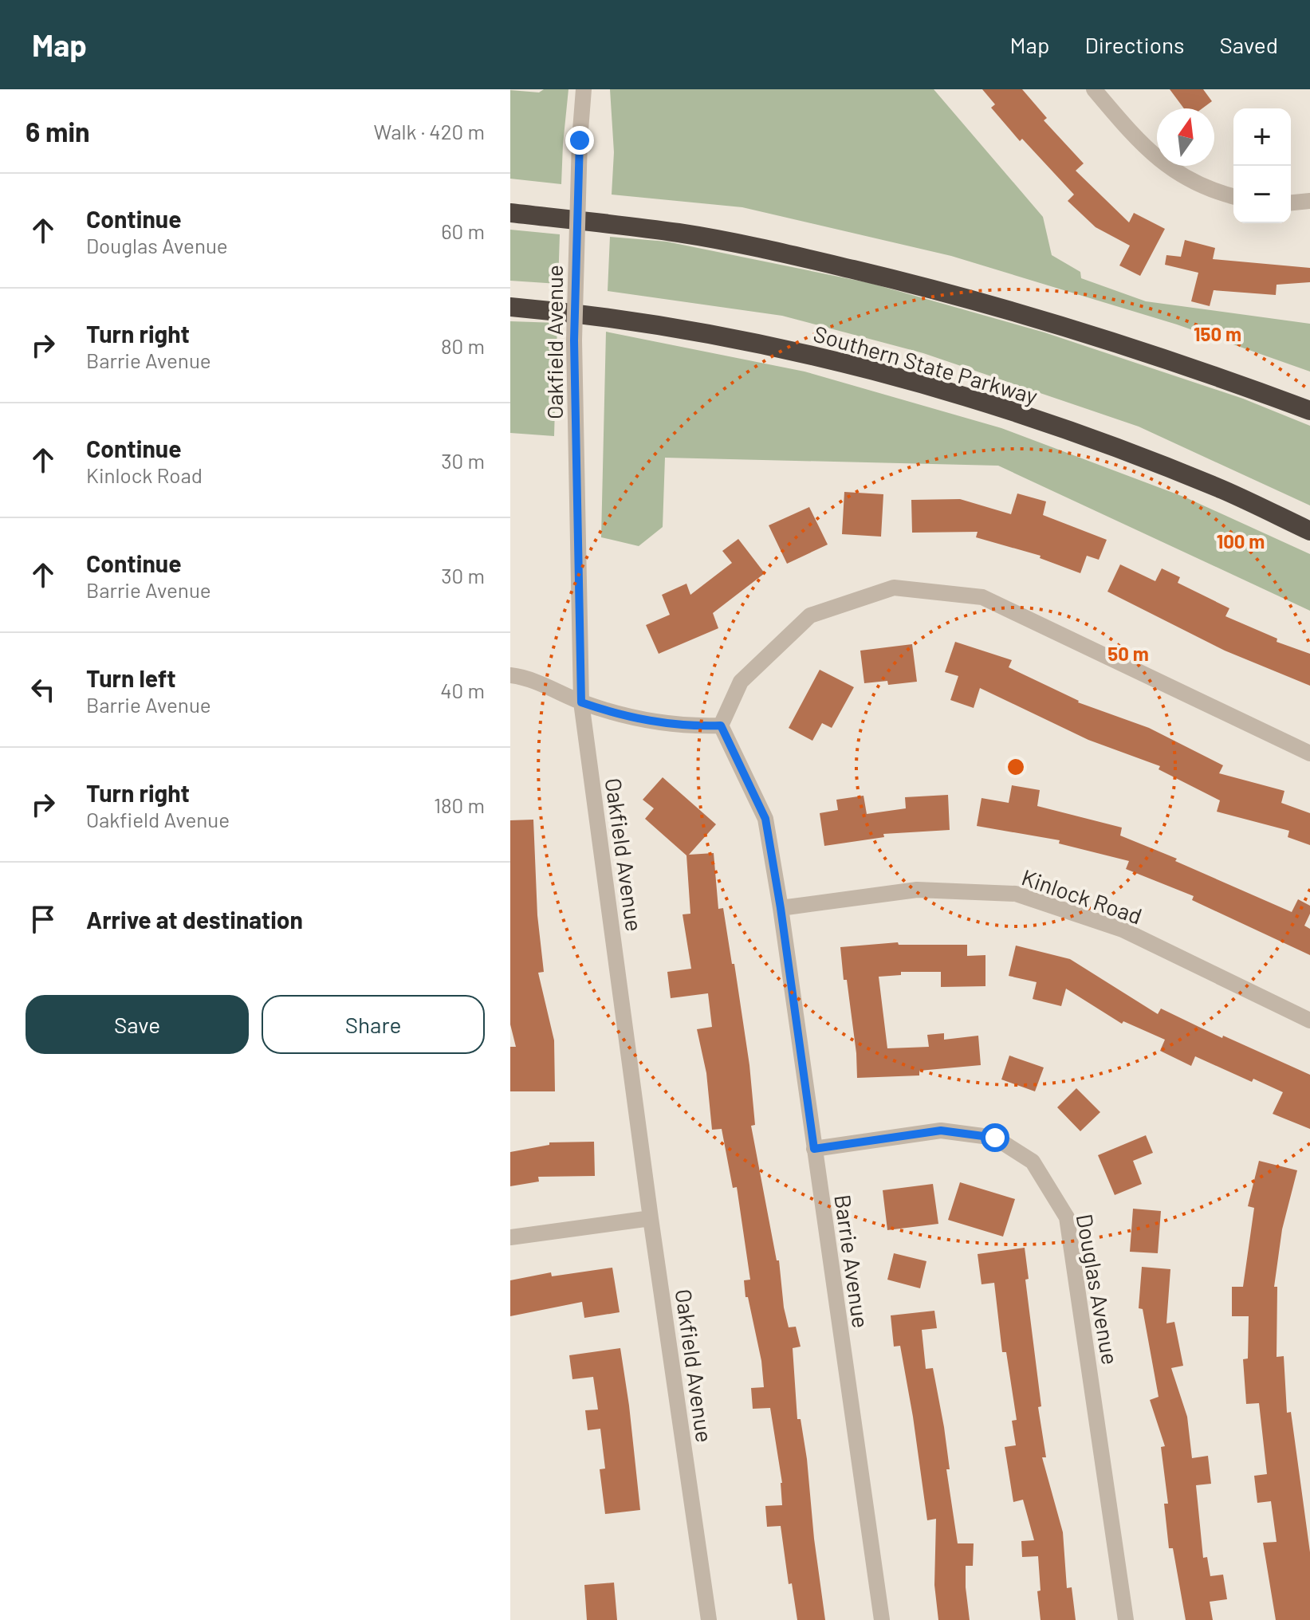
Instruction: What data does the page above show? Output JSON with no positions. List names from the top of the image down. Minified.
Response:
{"streets":{"highway":["Southern State Parkway"],"street":["Oakfield Avenue","Kinlock Road","Barrie Avenue","Douglas Avenue"]},"crossings":[["Kinlock Road","Barrie Avenue"],["Barrie Avenue","Douglas Avenue"]],"north":"top","page":{"header":"Map","nav":["Map","Directions","Saved"],"heading":["6 min","Walk · 420 m"],"map_buttons":["+","−"],"list":[["Continue","Douglas Avenue","60 m"],["Turn right","Barrie Avenue","80 m"],["Continue","Kinlock Road","30 m"],["Continue","Barrie Avenue","30 m"],["Turn left","Barrie Avenue","40 m"],["Turn right","Oakfield Avenue","180 m"],"Arrive at destination"],"buttons":["Save","Share"]},"rings":["150 m","100 m","50 m"]}
